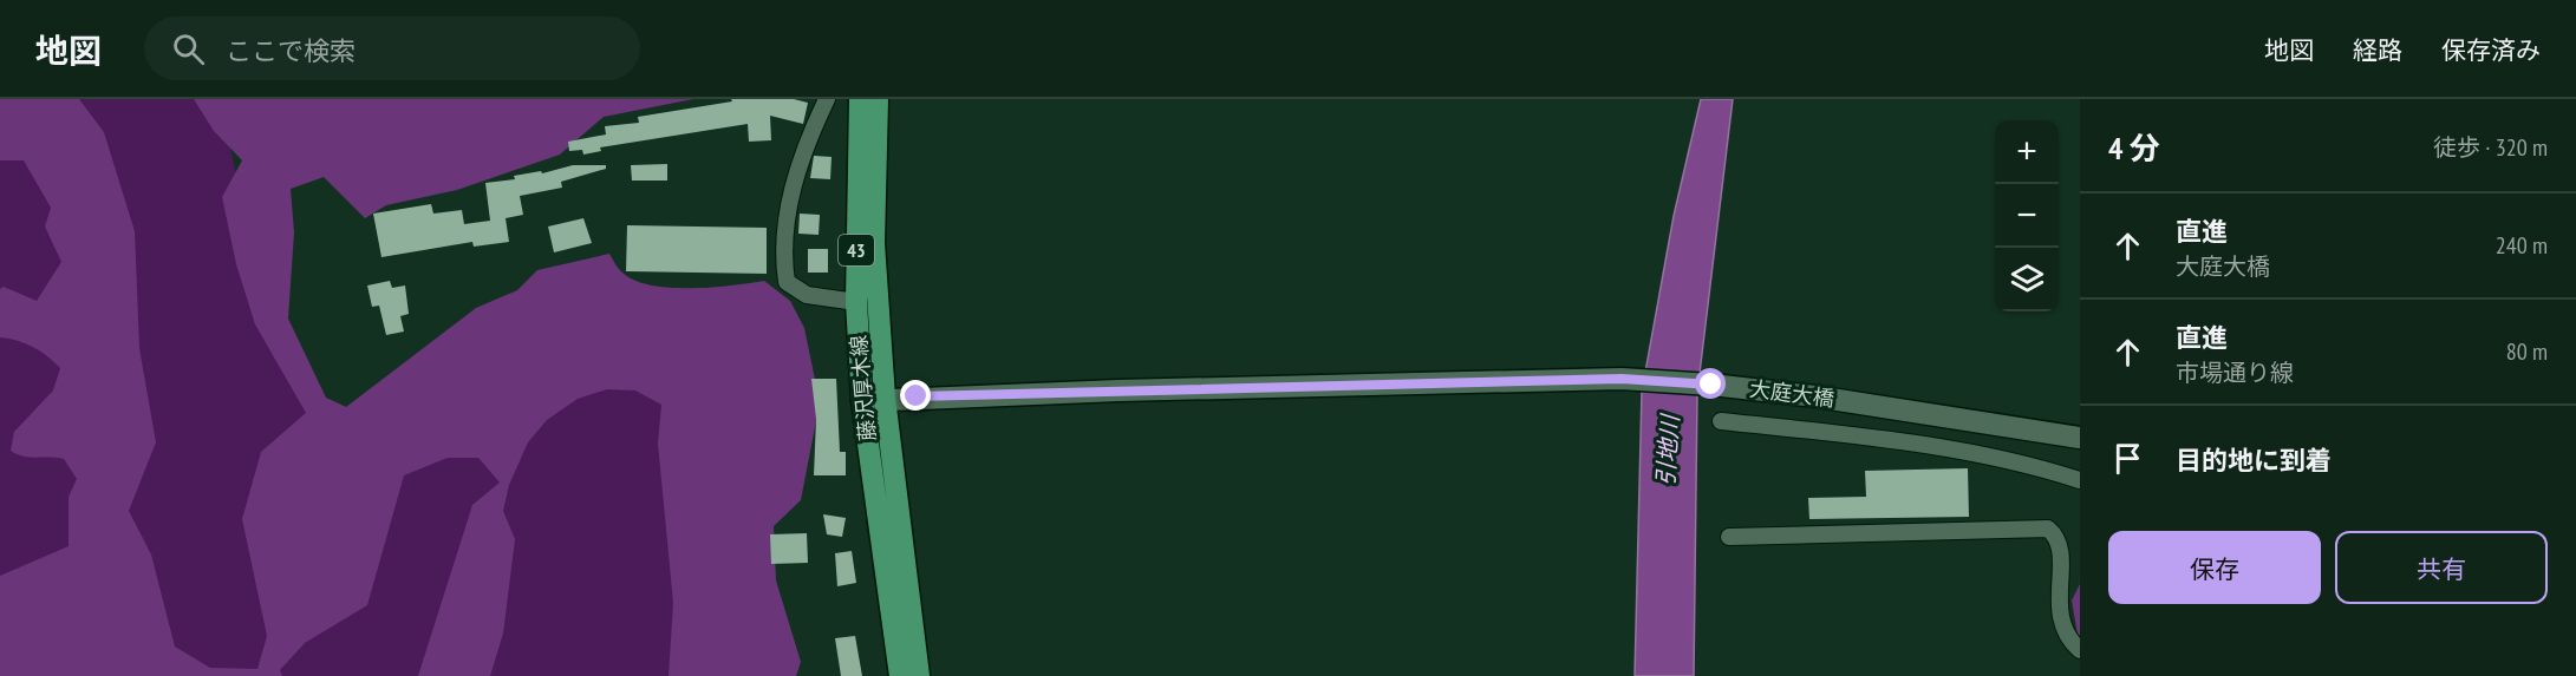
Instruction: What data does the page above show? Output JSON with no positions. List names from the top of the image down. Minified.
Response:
{"streets":{"main road":["43","藤沢厚木線"],"street":["大庭大橋"]},"crossings":[["藤沢厚木線","大庭大橋"]],"water":["引地川"],"page":{"header":"地図","search":"ここで検索","nav":["地図","経路","保存済み"],"heading":["4 分","徒歩 · 320 m"],"map_buttons":["+","−"],"list":[["直進","大庭大橋","240 m"],["直進","市場通り線","80 m"],"目的地に到着"],"buttons":["保存","共有"]}}
